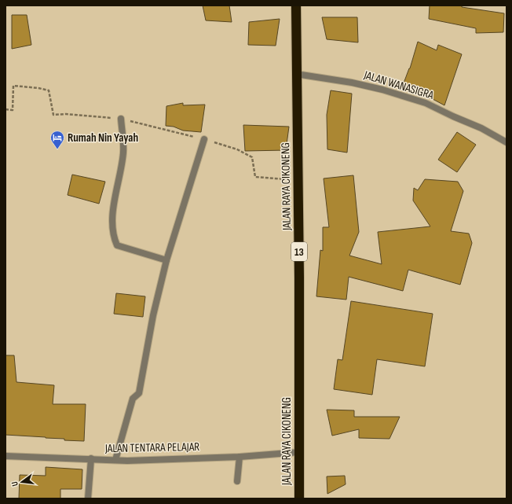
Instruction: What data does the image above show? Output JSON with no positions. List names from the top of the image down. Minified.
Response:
{"streets":{"highway":["JALAN RAYA CIKONENG","13"],"street":["JALAN WANASIGRA","JALAN TENTARA PELAJAR"]},"crossings":[["JALAN WANASIGRA","JALAN RAYA CIKONENG"],["JALAN RAYA CIKONENG","JALAN TENTARA PELAJAR"]],"places":{"hotel":["Rumah Nin Yayah"]},"north":"left"}
